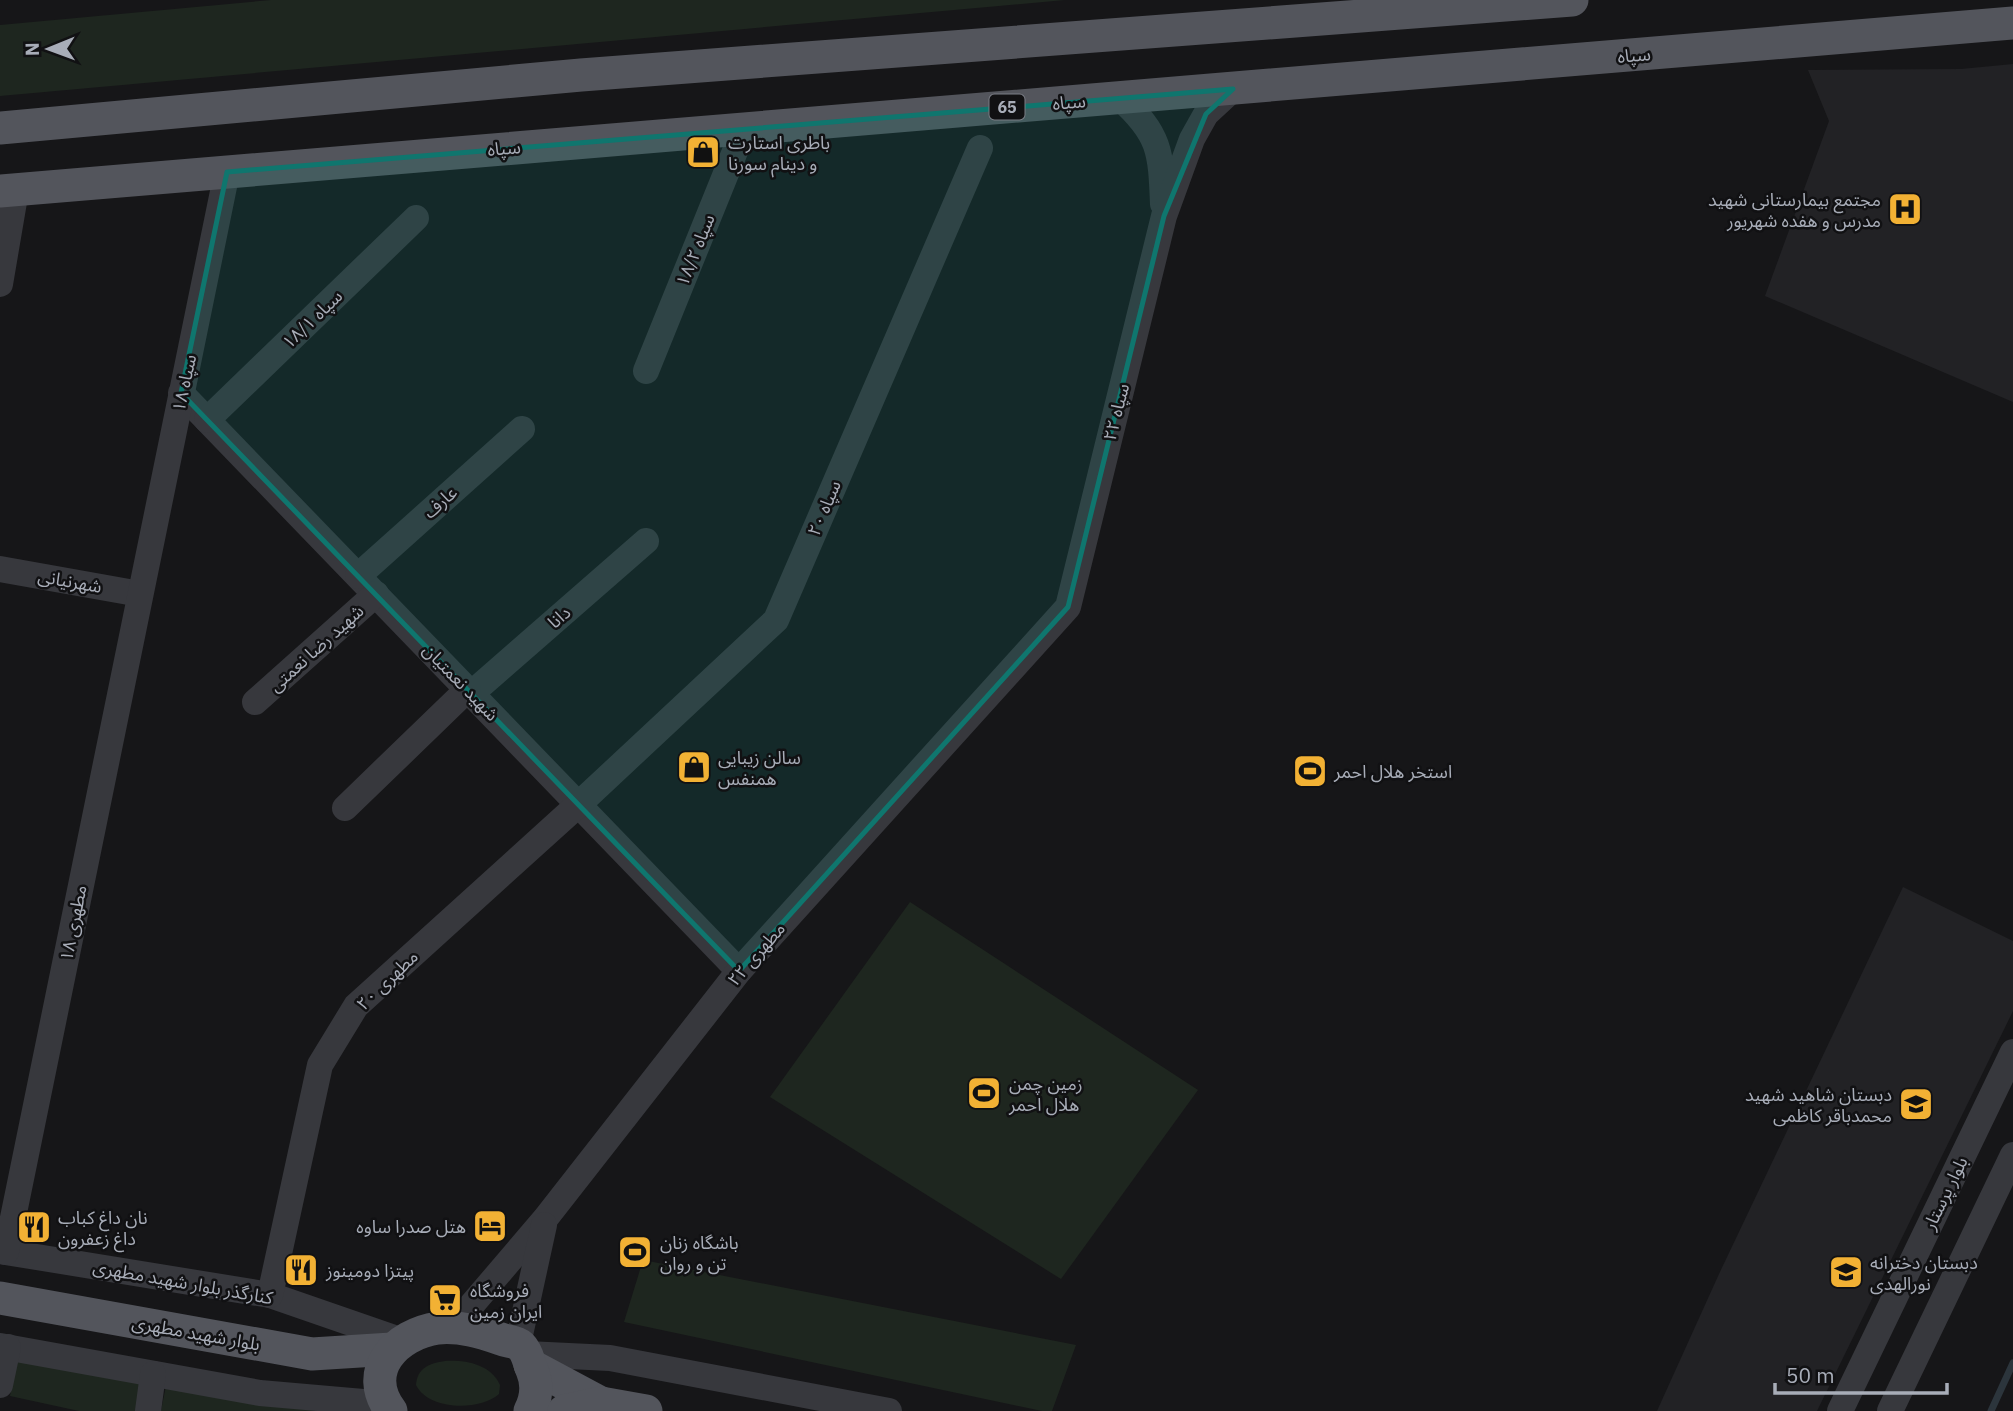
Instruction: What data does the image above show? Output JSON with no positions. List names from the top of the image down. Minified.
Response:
{"streets":{"main road":["سپاه","65","بلوار شهید مطهری"],"street":["سپاه ۱۸/۲","سپاه ۱۸/۱","سپاه ۱۸","سپاه ۲۲","عارف","سپاه ۲۰","شهرنیانی","دانا","شهید رضا نعمتی","شهید نعمتیان","مطهری ۱۸","مطهری ۲۲","مطهری ۲۰","بلوار پرستار","کنارگذر بلوار شهید مطهری"]},"crossings":[["سپاه","سپاه ۱۸/۲"],["سپاه","سپاه ۱۸"],["سپاه ۱۸/۱","شهید نعمتیان"],["سپاه ۱۸","شهرنیانی"],["سپاه ۱۸","شهید نعمتیان"],["سپاه ۱۸","مطهری ۱۸"],["سپاه ۲۲","مطهری ۲۲"],["عارف","شهید رضا نعمتی"],["عارف","شهید نعمتیان"],["سپاه ۲۰","شهید نعمتیان"],["سپاه ۲۰","مطهری ۲۰"],["شهرنیانی","مطهری ۱۸"],["دانا","شهید نعمتیان"],["شهید رضا نعمتی","شهید نعمتیان"],["شهید نعمتیان","مطهری ۲۲"],["شهید نعمتیان","مطهری ۲۰"],["مطهری ۱۸","کنارگذر بلوار شهید مطهری"],["مطهری ۲۰","کنارگذر بلوار شهید مطهری"],["کنارگذر بلوار شهید مطهری","بلوار شهید مطهری"]],"places":{"shop":["باطری استارت و دینام سورنا","سالن زيبايى همنفس"],"hospital":["مجتمع بیمارستانی شهید مدرس و هفده شهریور"],"sports":["استخر هلال احمر","زمین چمن هلال احمر","باشگاه زنان تن و روان"],"school or university":["دبستان شاهید شهید محمدباقر کاظمی","دبستان دخترانه نورالهدی"],"hotel":["هتل صدرا ساوه"],"restaurant":["نان داغ کباب داغ زعفرون","پیتزا دومینوز"],"supermarket":["فروشگاه ایران زمین"]},"scale_bar":"50 m","north":"left"}
